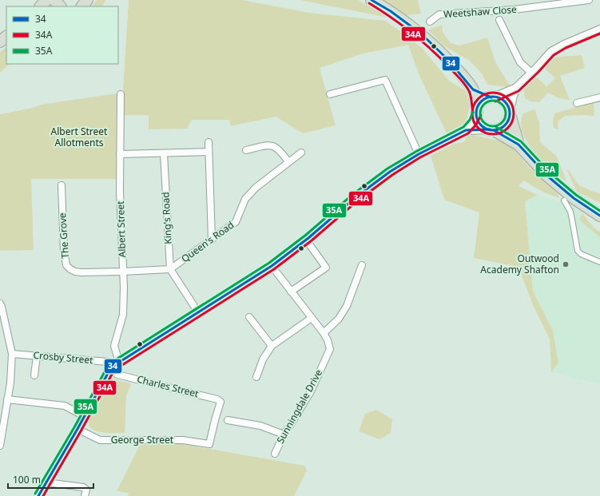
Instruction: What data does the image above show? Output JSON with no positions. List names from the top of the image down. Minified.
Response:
{"streets":{"street":["Weetshaw Close","King's Road","Albert Street","The Grove","Queen's Road","Crosby Street","Charles Street","Sunningdale Drive","George Street"]},"crossings":[["King's Road","Queen's Road"],["Albert Street","The Grove"],["Albert Street","Crosby Street"],["Albert Street","Charles Street"],["Crosby Street","Charles Street"],["Charles Street","George Street"]],"parks":["Albert Street Allotments"],"places":["Outwood Academy Shafton"],"lines":["transit line 34","transit line 34A","transit line 35A"],"legend":["34","34A","35A"],"scale_bar":"100 m"}
